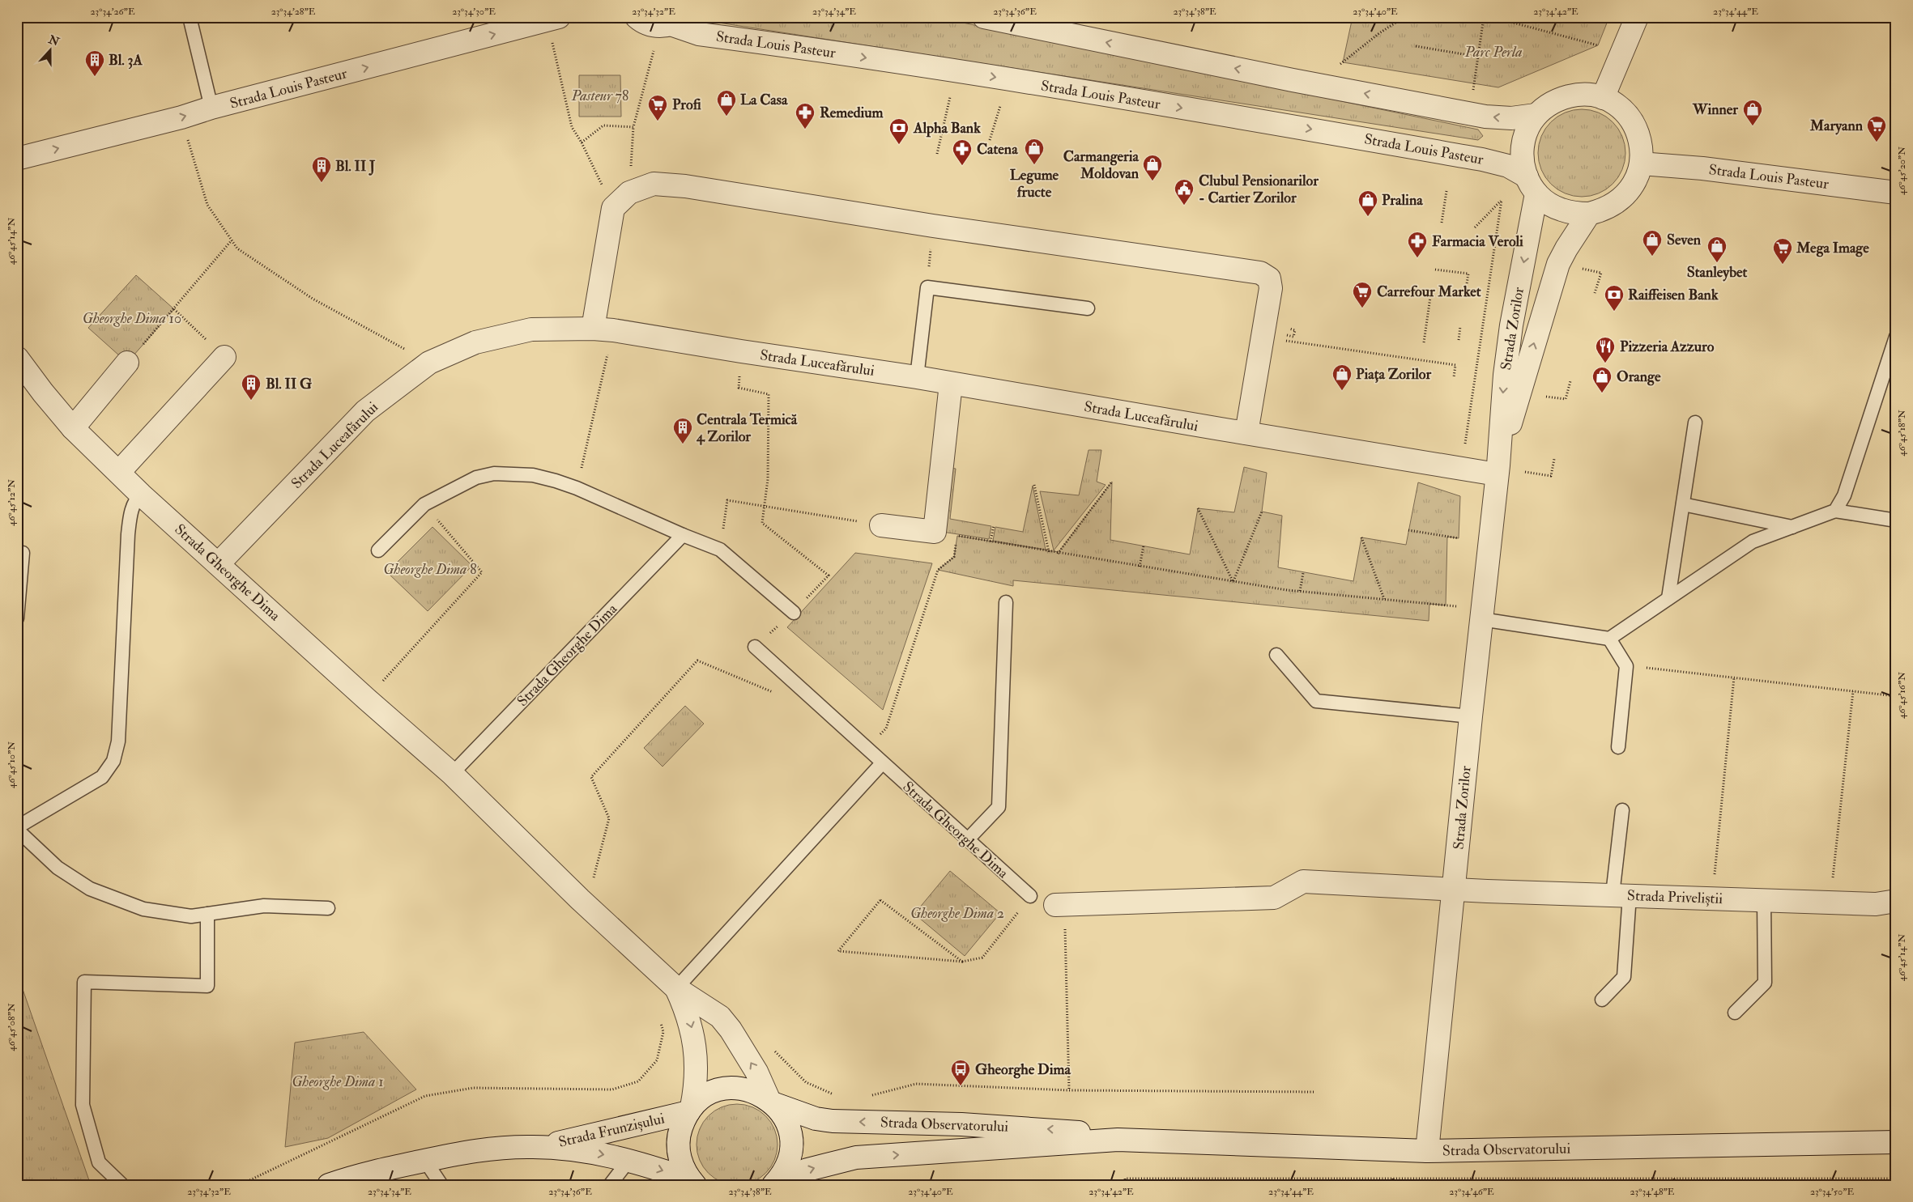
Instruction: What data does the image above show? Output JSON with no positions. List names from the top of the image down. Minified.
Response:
{"streets":{"street":["Strada Louis Pasteur","Strada Zorilor","Strada Luceafărului","Strada Gheorghe Dima","Strada Priveliștii","Strada Observatorului","Strada Frunzișului"]},"crossings":[["Strada Louis Pasteur","Strada Zorilor"],["Strada Zorilor","Strada Luceafărului"],["Strada Zorilor","Strada Priveliștii"],["Strada Zorilor","Strada Observatorului"],["Strada Luceafărului","Strada Gheorghe Dima"],["Strada Gheorghe Dima","Strada Observatorului"],["Strada Gheorghe Dima","Strada Frunzișului"]],"parks":["Parc Perla","Pasteur 78","Gheorghe Dima 10","Gheorghe Dima 8","Gheorghe Dima 2","Gheorghe Dima 1"],"places":{"building":["Bl. 3A","Bl. II J","Bl. II G","Centrala Termică 4 Zorilor"],"shop":["La Casa","Winner","Legume fructe","Carmangeria Moldovan","Pralina","Seven","Stanleybet","Piața Zorilor","Orange"],"supermarket":["Profi","Maryann","Mega Image","Carrefour Market"],"pharmacy":["Remedium","Catena","Farmacia Veroli"],"bank":["Alpha Bank","Raiffeisen Bank"],"public building":["Clubul Pensionarilor - Cartier Zorilor"],"restaurant":["Pizzeria Azzuro"],"bus stop":["Gheorghe Dima"]},"north":"top","coordinates":["23°34'26\"E","23°34'28\"E","23°34'30\"E","23°34'32\"E","23°34'34\"E","23°34'36\"E","23°34'38\"E","23°34'40\"E","23°34'42\"E","23°34'44\"E","46°45'20\"N","46°45'14\"N","46°45'18\"N","46°45'12\"N","46°45'16\"N","46°45'10\"N","46°45'08\"N","23°34'46\"E","23°34'48\"E","23°34'50\"E"]}
